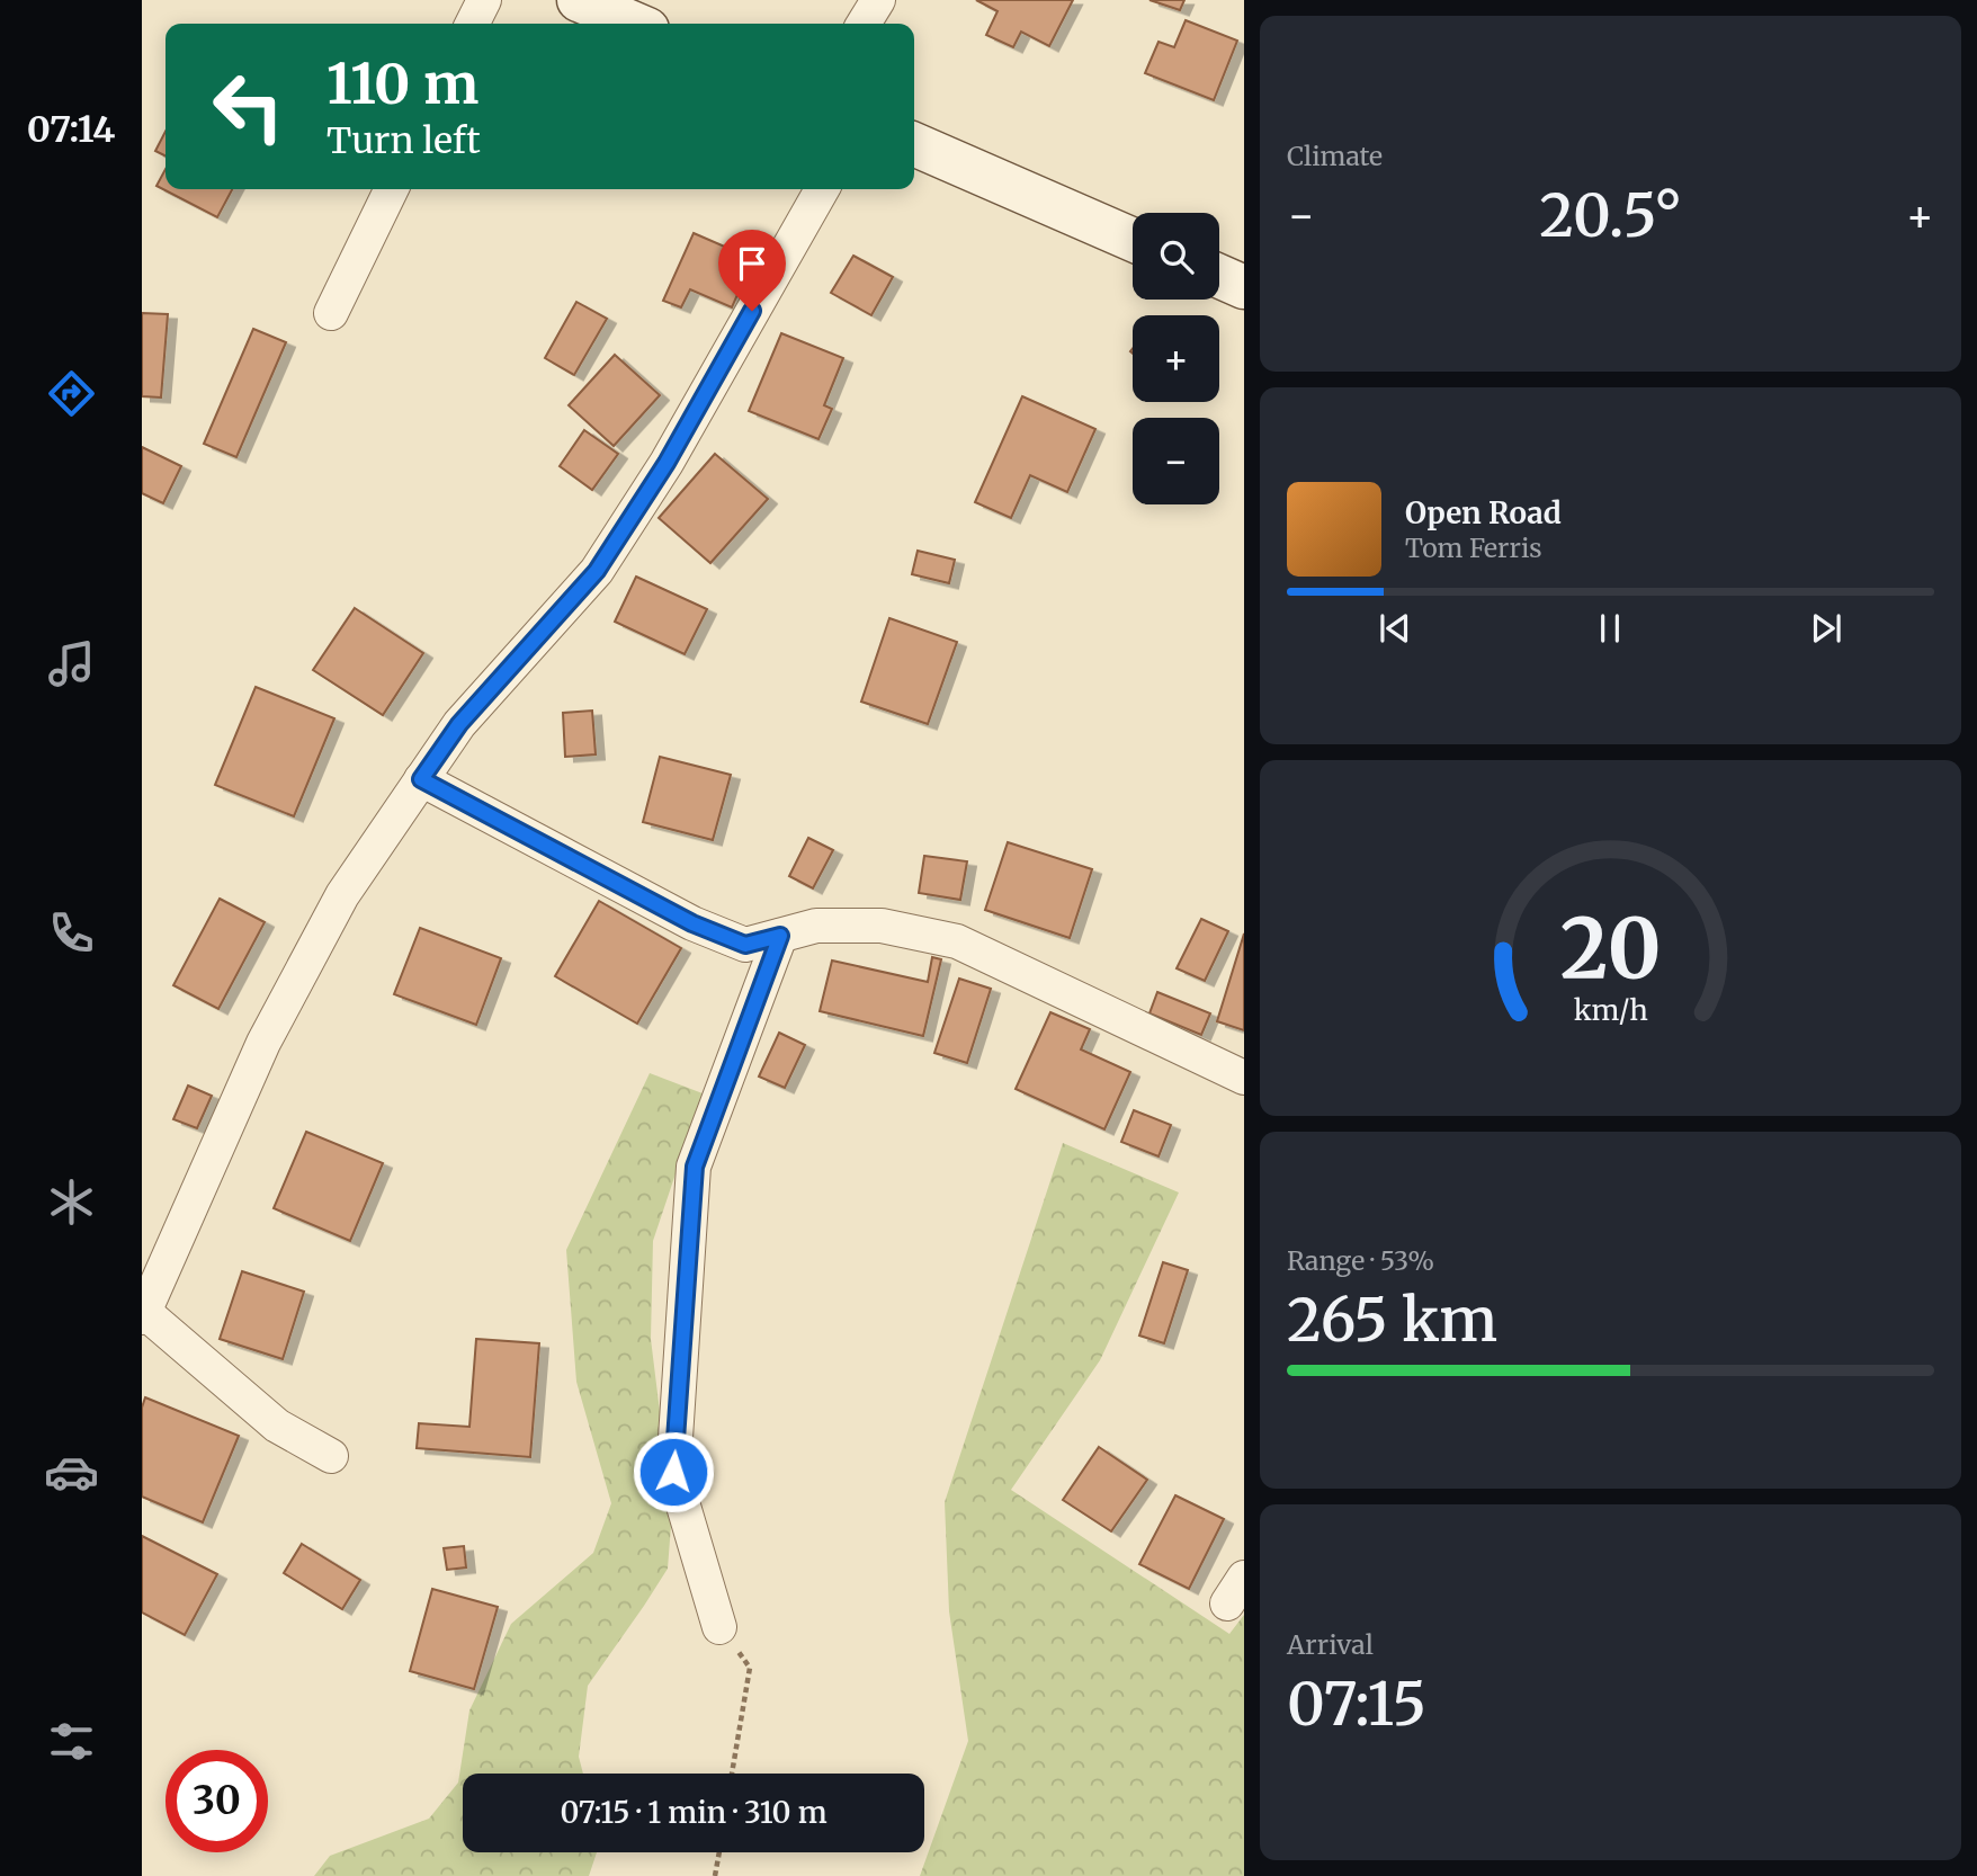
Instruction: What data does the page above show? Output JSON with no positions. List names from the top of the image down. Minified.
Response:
{"page":{"tabs":"07:14","tile":["Climate",["Range · 53%","265 km"],["Arrival","07:15"]],"turn":["110 m","Turn left"],"heat":["−","20.5°","+"],"map_buttons":["+","−"],"song":["Open Road","Tom Ferris"],"limit":"30","trip":"07:15 · 1 min · 310 m","gauge":["20","km/h"]}}
